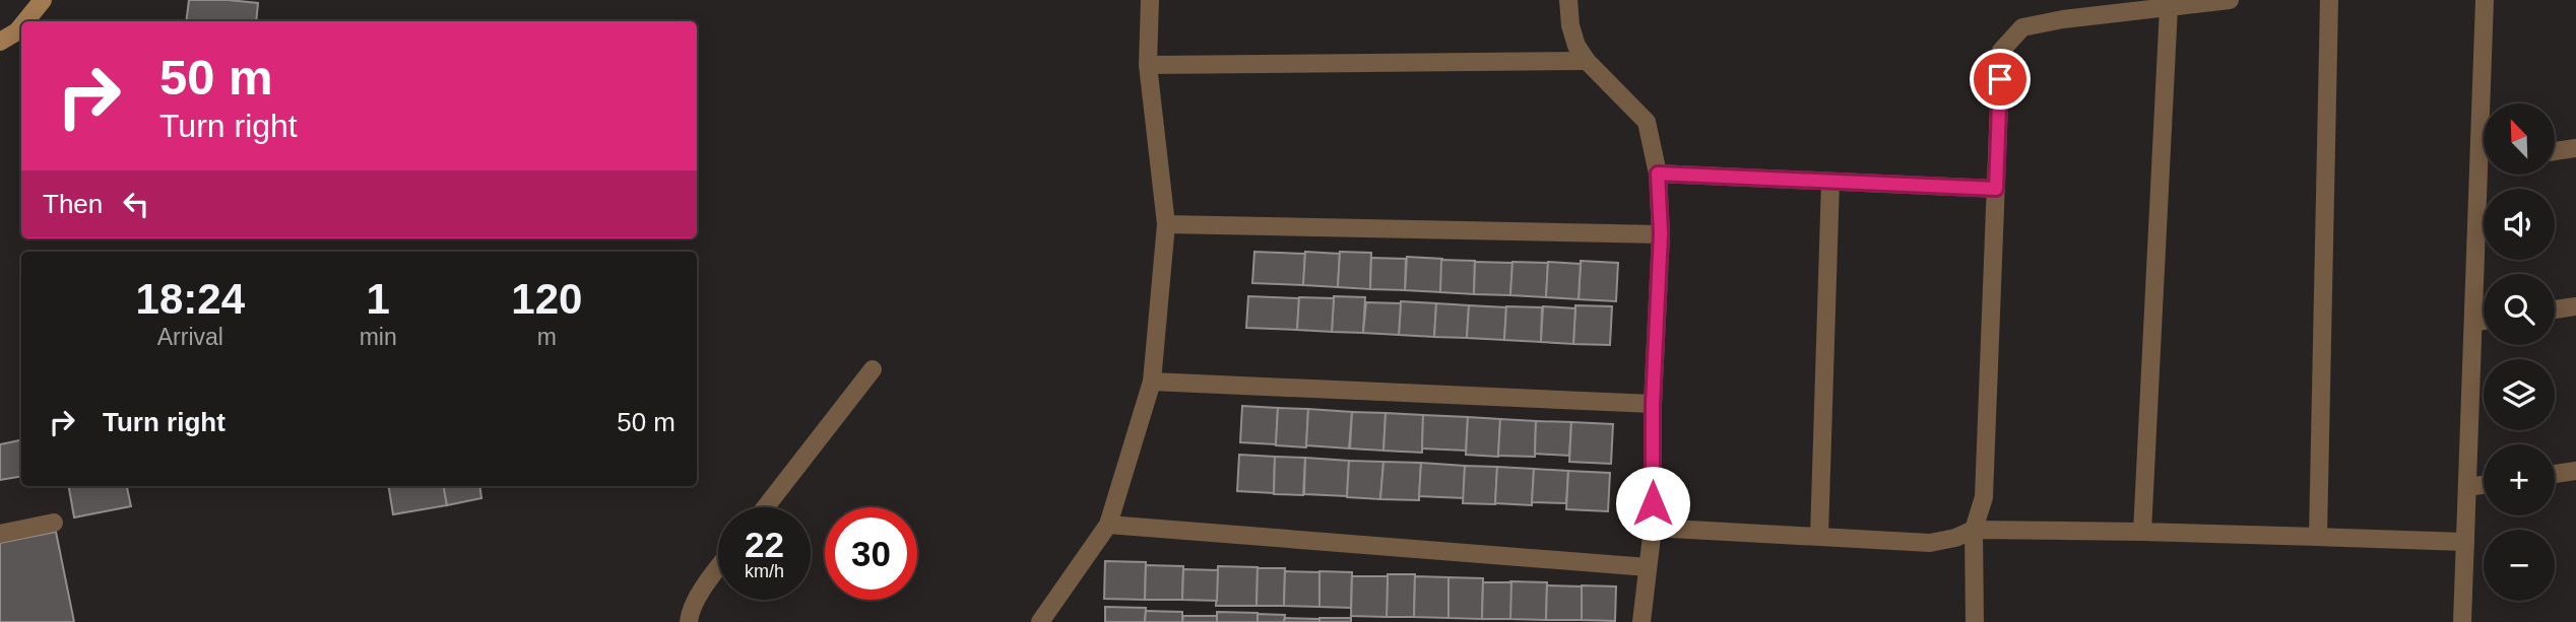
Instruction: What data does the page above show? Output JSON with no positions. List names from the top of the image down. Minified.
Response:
{"north":"top left","page":{"turn":["50 m","Turn right"],"map_buttons":["+","−"],"then":"Then","eta":["18:24","Arrival","1","min","120","m"],"list":[{"name":"Turn right","value":"50 m"}],"speed":"22 km/h","limit":"30"}}
